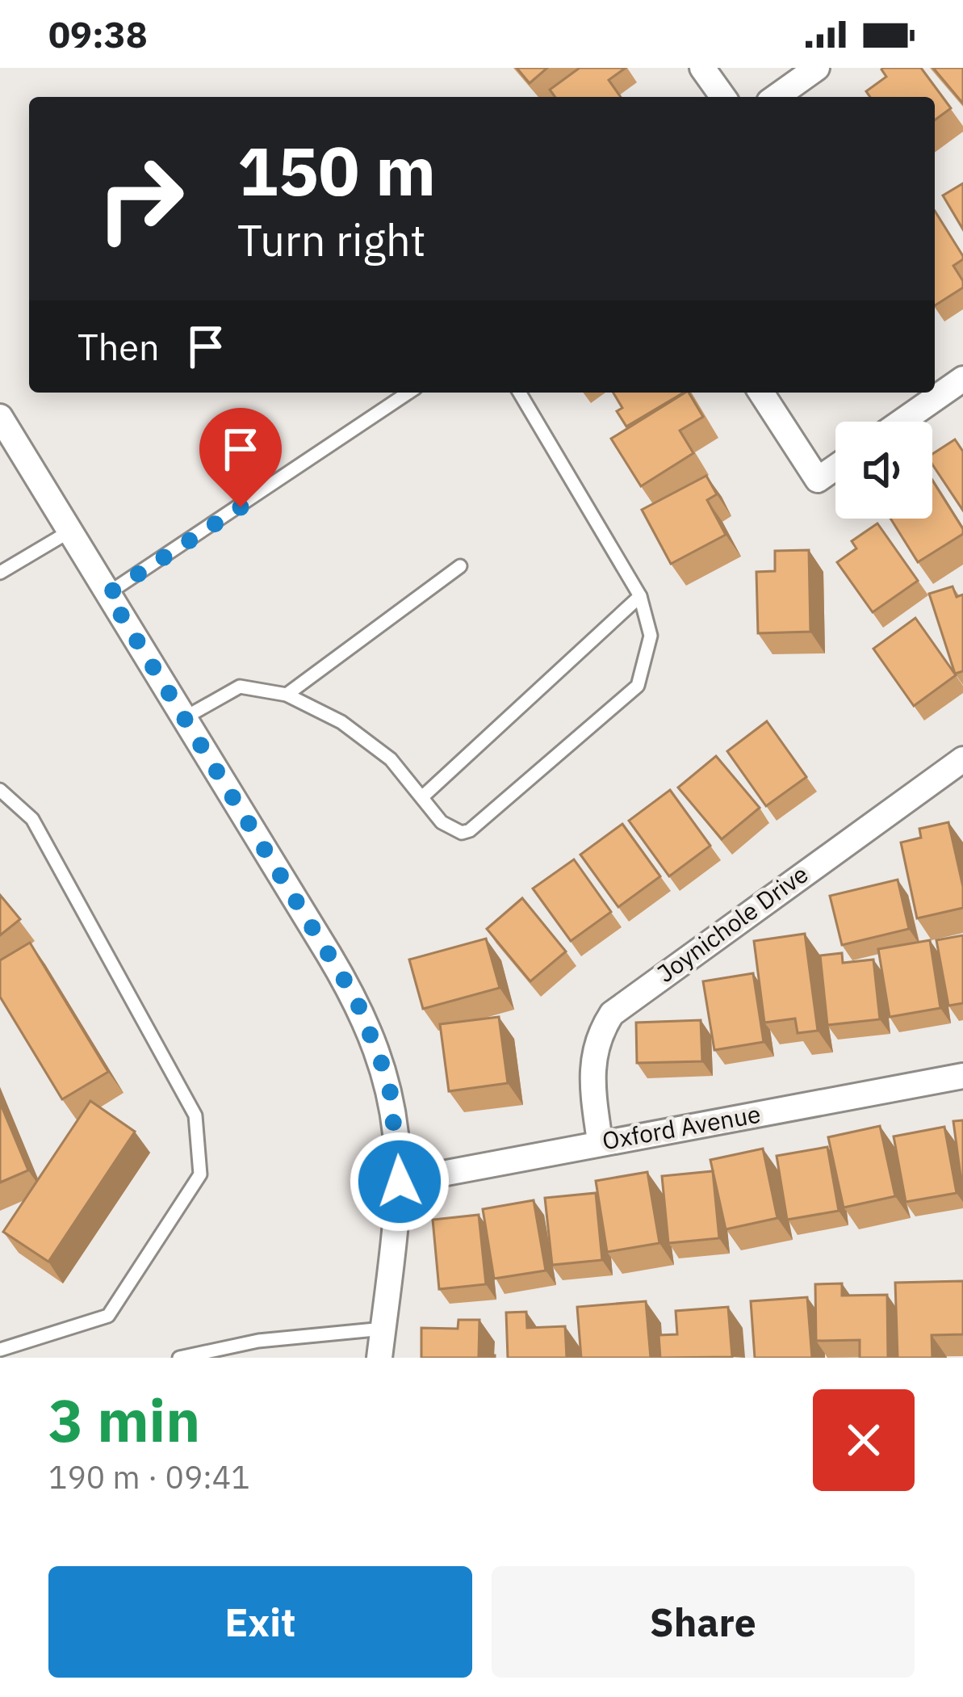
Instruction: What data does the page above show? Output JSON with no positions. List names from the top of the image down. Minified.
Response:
{"streets":{"street":["Joynichole Drive","Oxford Avenue"]},"crossings":[["Joynichole Drive","Oxford Avenue"]],"page":{"status":"09:38","turn":["150 m","Turn right"],"then":"Then","heading":["3 min","190 m · 09:41"],"buttons":["Exit","Share"]}}
